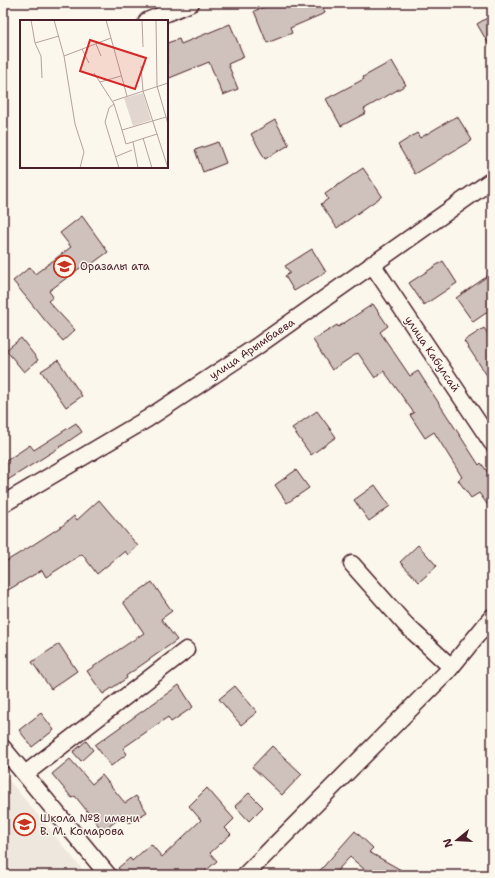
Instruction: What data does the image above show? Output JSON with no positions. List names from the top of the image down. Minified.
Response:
{"streets":{"street":["улица Арымбаева","улица Кабулсай"]},"crossings":[["улица Арымбаева","улица Кабулсай"]],"places":{"school or university":["Оразалы ата","Школа №8 имени В. М. Комарова"]},"north":"left"}
